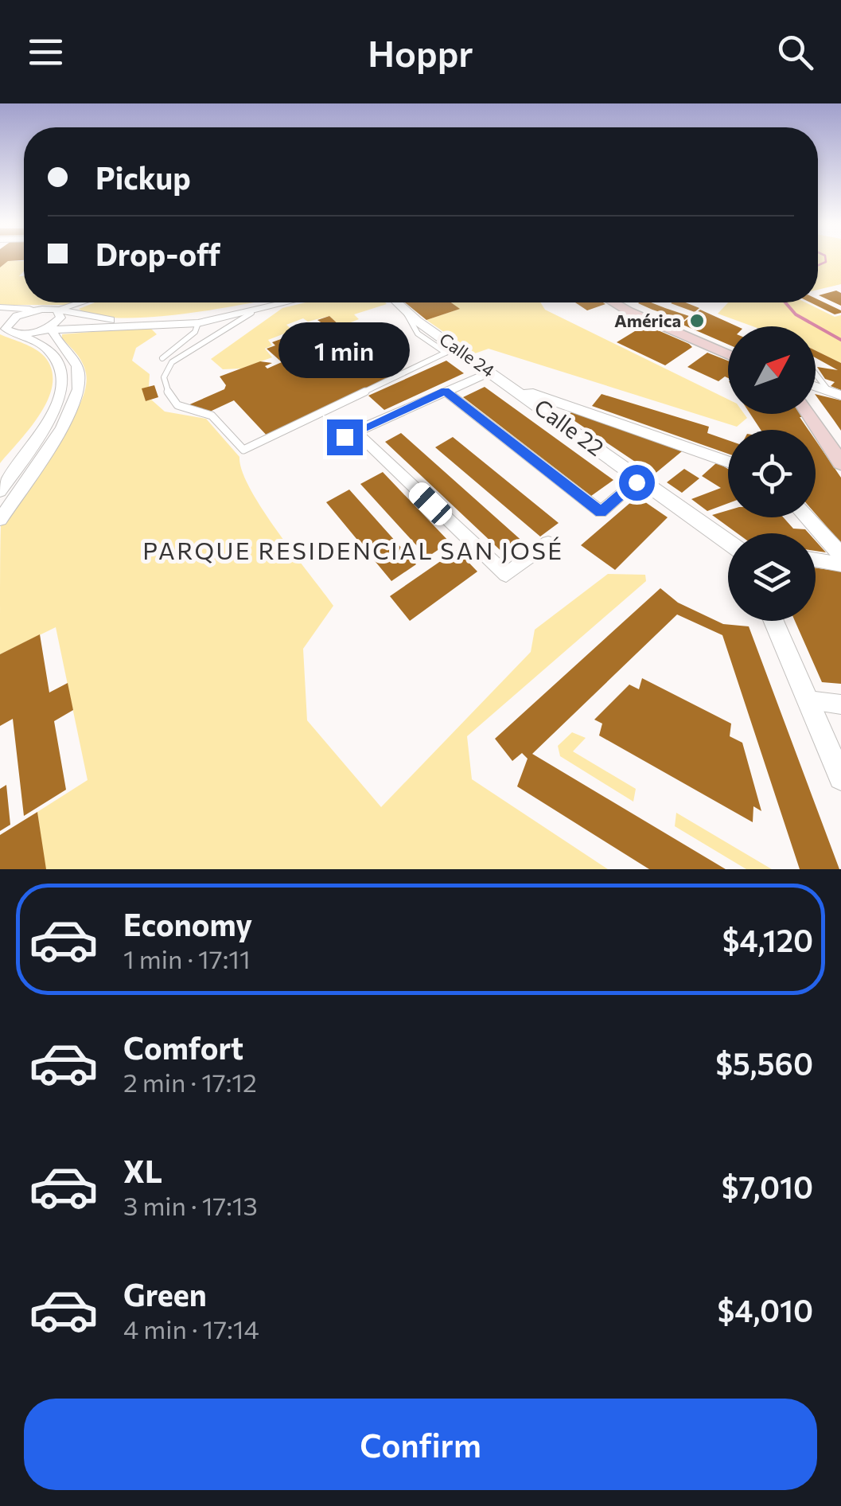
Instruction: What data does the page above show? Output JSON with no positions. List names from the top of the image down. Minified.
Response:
{"streets":{"street":["Calle 24","Calle 22"]},"crossings":[["Calle 24","Calle 22"]],"districts":["PARQUE RESIDENCIAL SAN JOSÉ"],"places":["América"],"north":"top right","page":{"header":"Hoppr","banner":["Pickup","Drop-off"],"bubble":"1 min","list":[{"name":"Economy","note":"1 min · 17:11","value":"$4,120"},{"name":"Comfort","note":"2 min · 17:12","value":"$5,560"},{"name":"XL","note":"3 min · 17:13","value":"$7,010"},{"name":"Green","note":"4 min · 17:14","value":"$4,010"}],"buttons":"Confirm"}}
